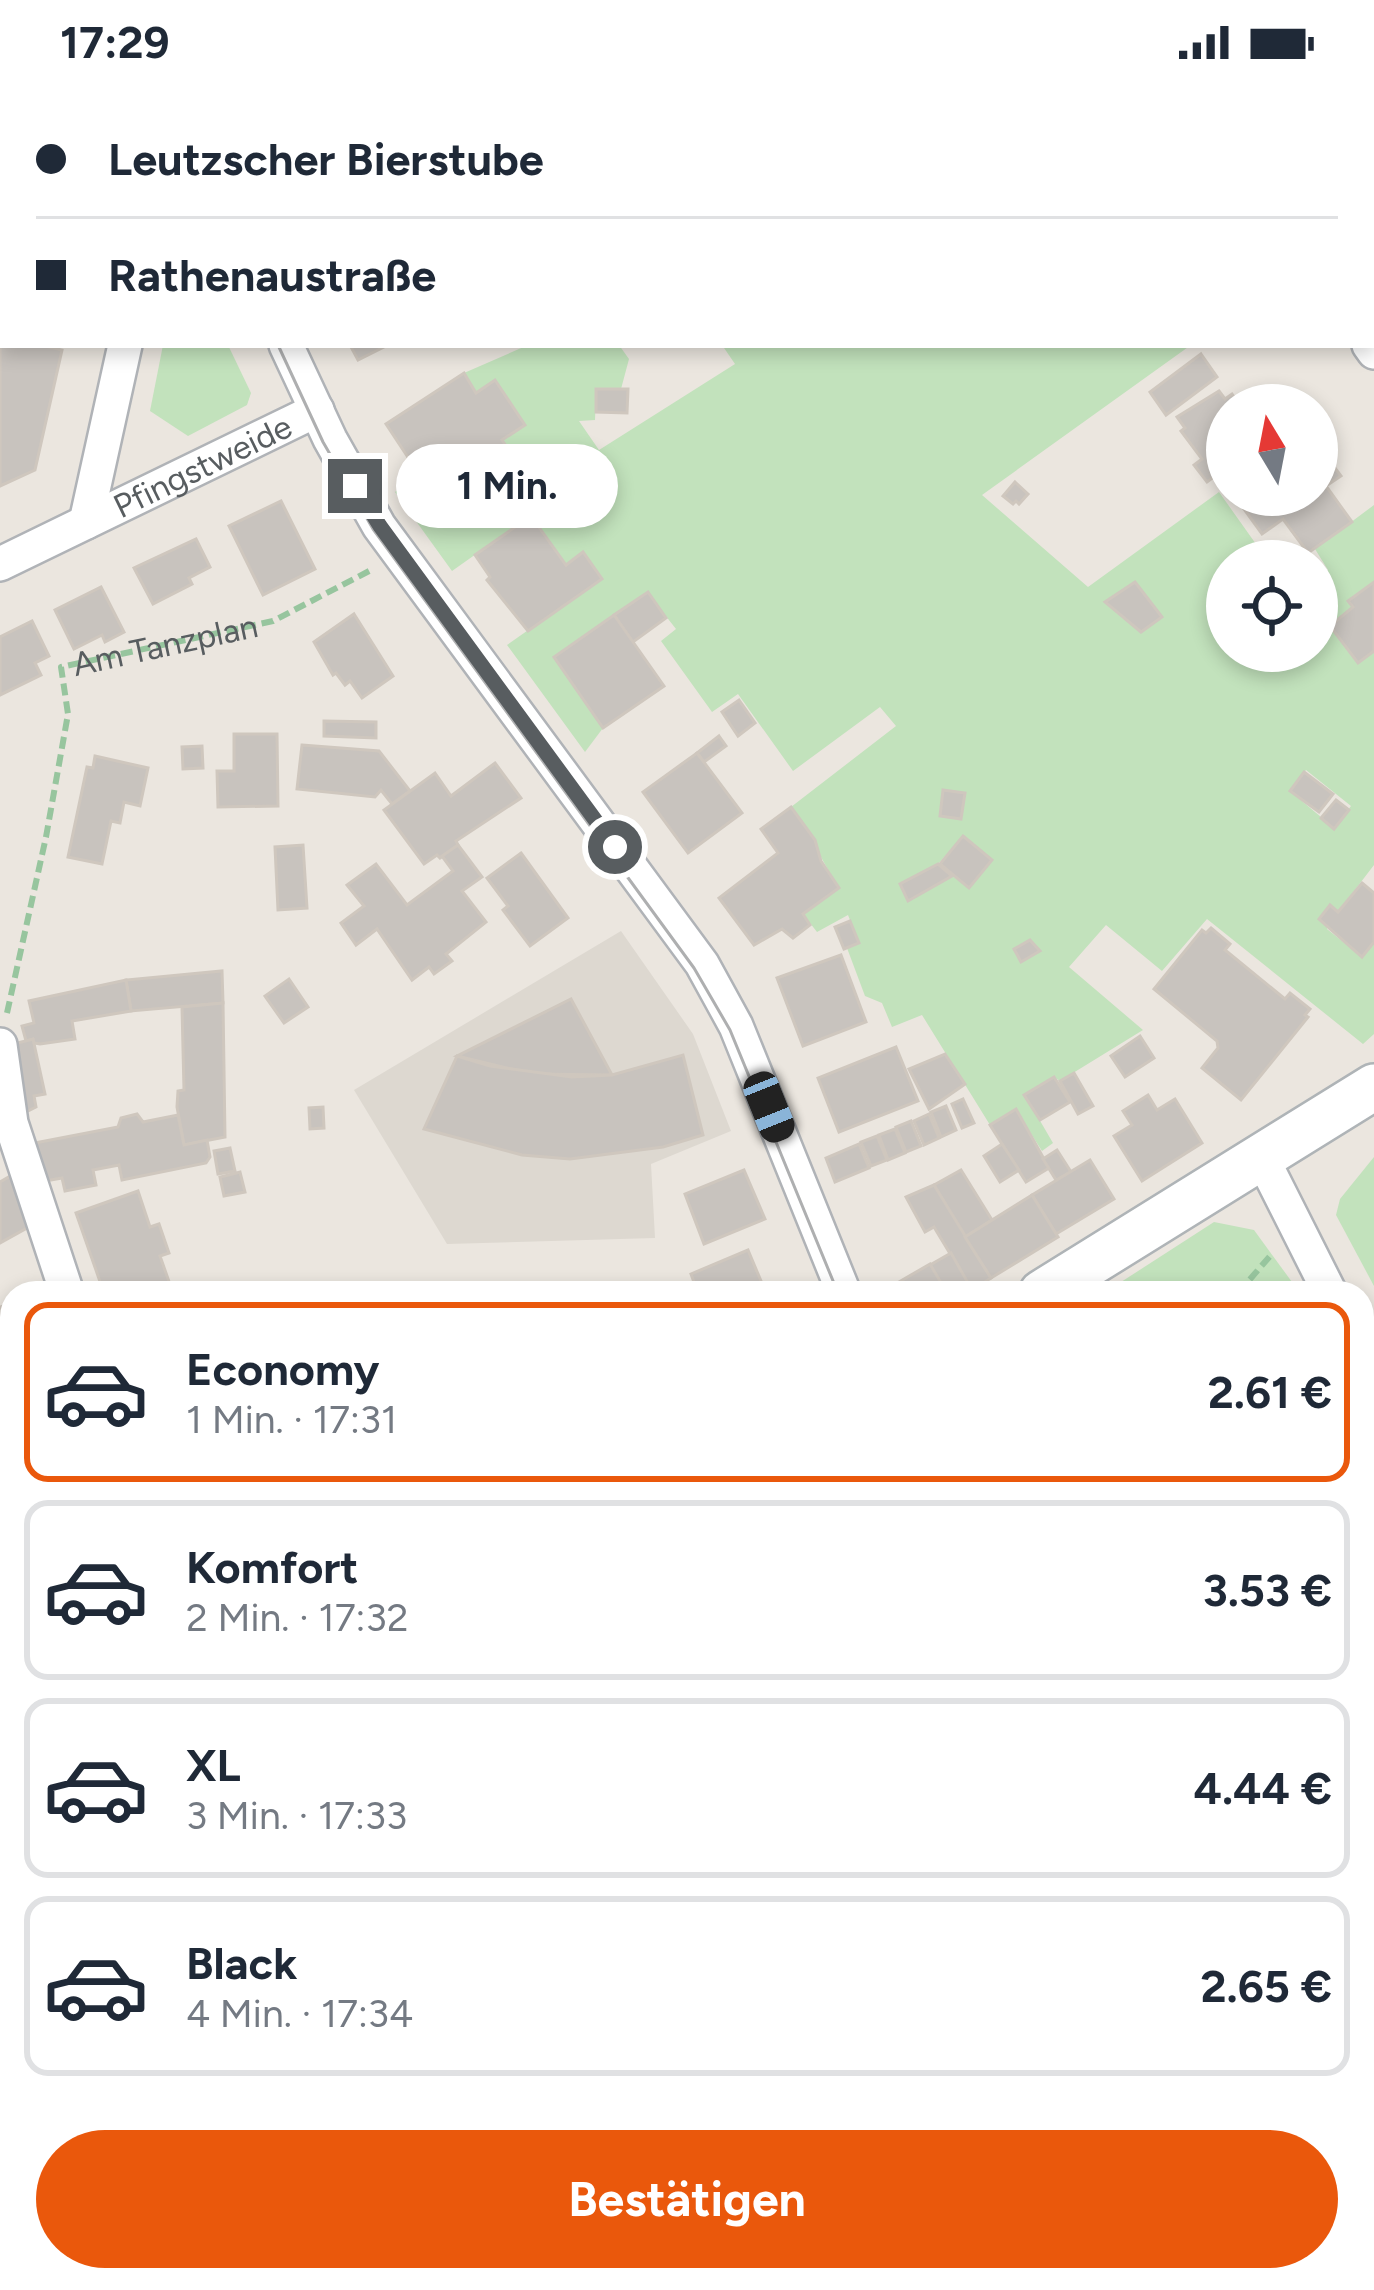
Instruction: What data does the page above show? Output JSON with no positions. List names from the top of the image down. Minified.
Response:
{"streets":{"street":["Pfingstweide"],"path":["Am Tanzplan"]},"north":"top","page":{"status":"17:29","banner":["Leutzscher Bierstube","Rathenaustraße"],"bubble":"1 Min.","list":[{"name":"Economy","note":"1 Min. · 17:31","value":"2.61 €"},{"name":"Komfort","note":"2 Min. · 17:32","value":"3.53 €"},{"name":"XL","note":"3 Min. · 17:33","value":"4.44 €"},{"name":"Black","note":"4 Min. · 17:34","value":"2.65 €"}],"buttons":"Bestätigen"}}
